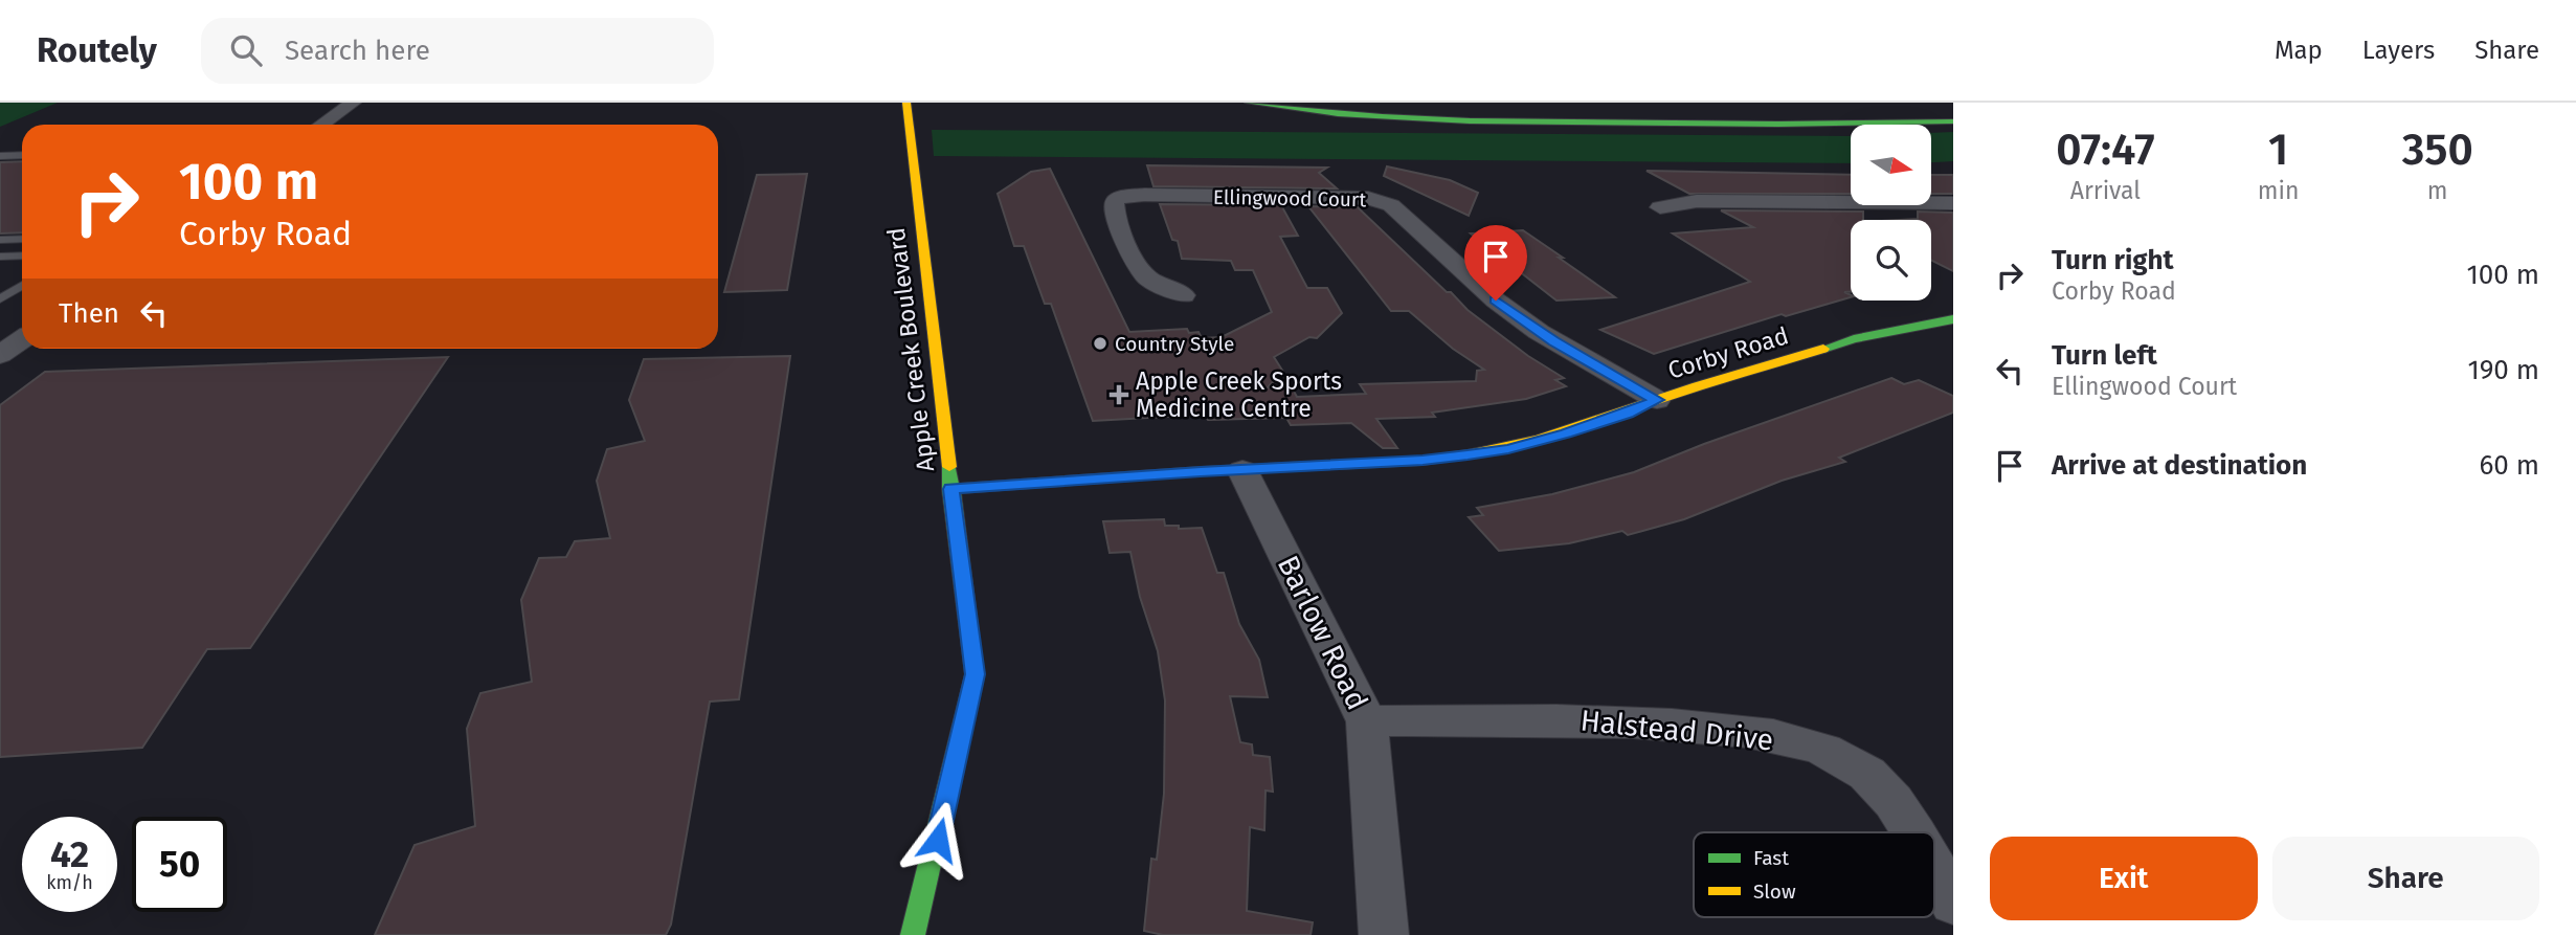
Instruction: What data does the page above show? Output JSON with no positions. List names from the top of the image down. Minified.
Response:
{"streets":{"main road":["Apple Creek Boulevard","Corby Road"],"street":["Ellingwood Court","Barlow Road","Halstead Drive"]},"crossings":[["Ellingwood Court","Corby Road"],["Apple Creek Boulevard","Corby Road"],["Corby Road","Barlow Road"],["Barlow Road","Halstead Drive"]],"places":{"other":["Country Style"],"health":["Apple Creek Sports Medicine Centre"]},"legend":["Fast","Slow"],"north":"right","page":{"header":"Routely","search":"Search here","nav":["Map","Layers","Share"],"eta":["07:47","Arrival","1","min","350","m"],"turn":["100 m","Corby Road"],"list":[{"name":"Turn right","note":"Corby Road","value":"100 m"},{"name":"Turn left","note":"Ellingwood Court","value":"190 m"},{"name":"Arrive at destination","value":"60 m"}],"then":"Then","speed":"42 km/h","limit":"50","buttons":["Exit","Share"]}}
